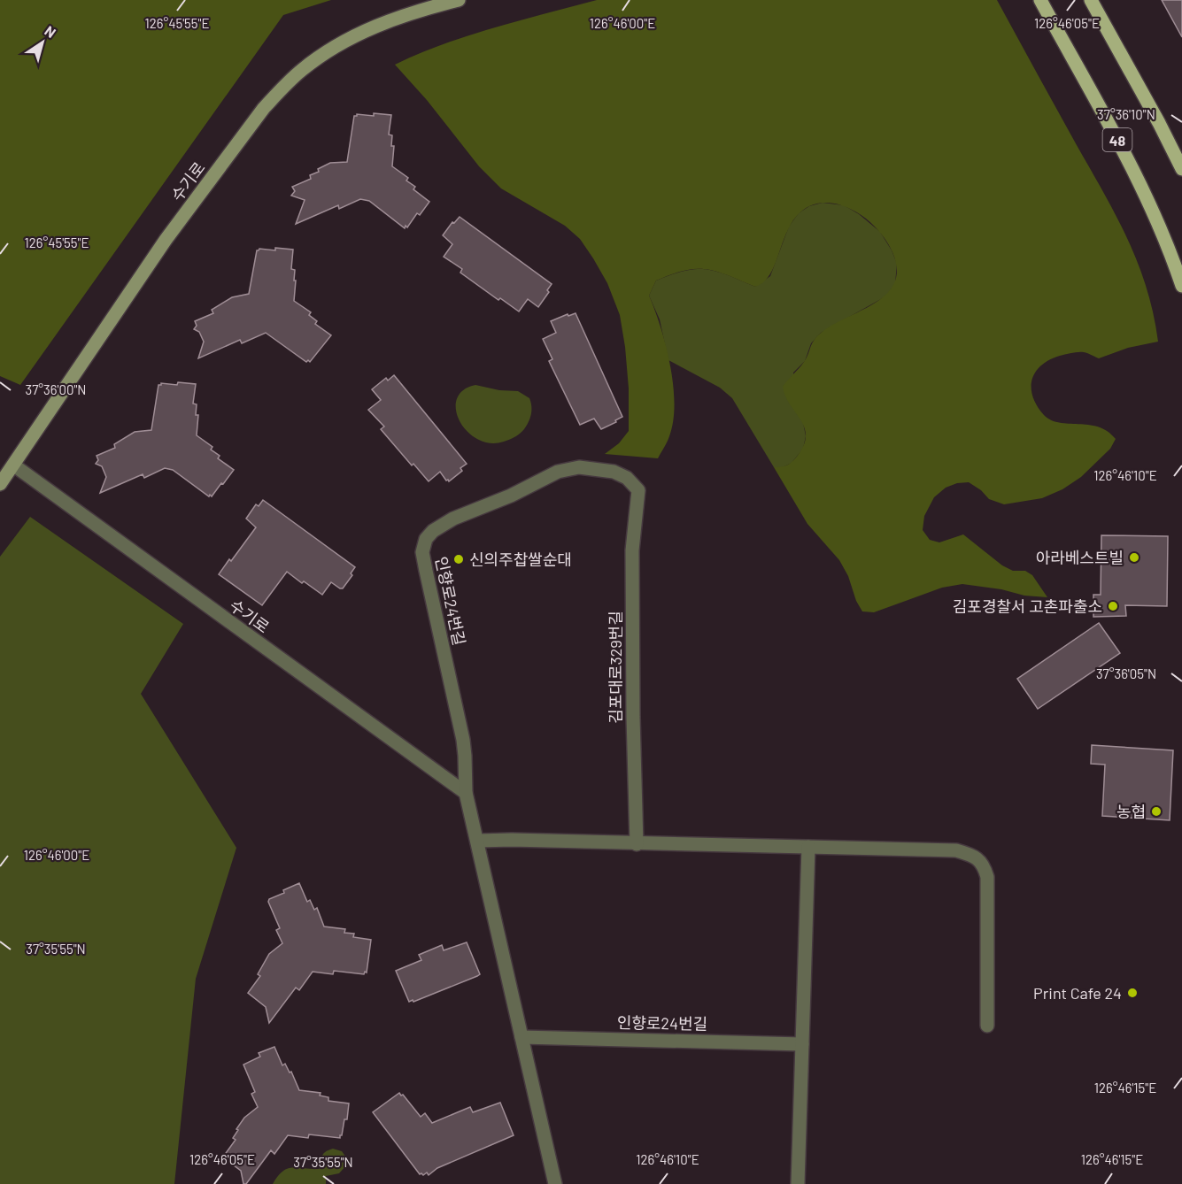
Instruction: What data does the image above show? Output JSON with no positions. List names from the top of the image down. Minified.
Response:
{"streets":{"main road":["48"],"street":["수기로","인향로24번길","김포대로329번길"]},"crossings":[["수기로","인향로24번길"],["인향로24번길","김포대로329번길"]],"places":["아라베스트빌","신의주찹쌀순대","김포경찰서 고촌파출소","농협","Print Cafe 24"],"north":"top right","coordinates":["126°45'55\"E","126°46'00\"E","126°46'05\"E","37°36'10\"N","37°36'00\"N","126°46'10\"E","37°36'05\"N","37°35'55\"N","126°46'15\"E"]}
